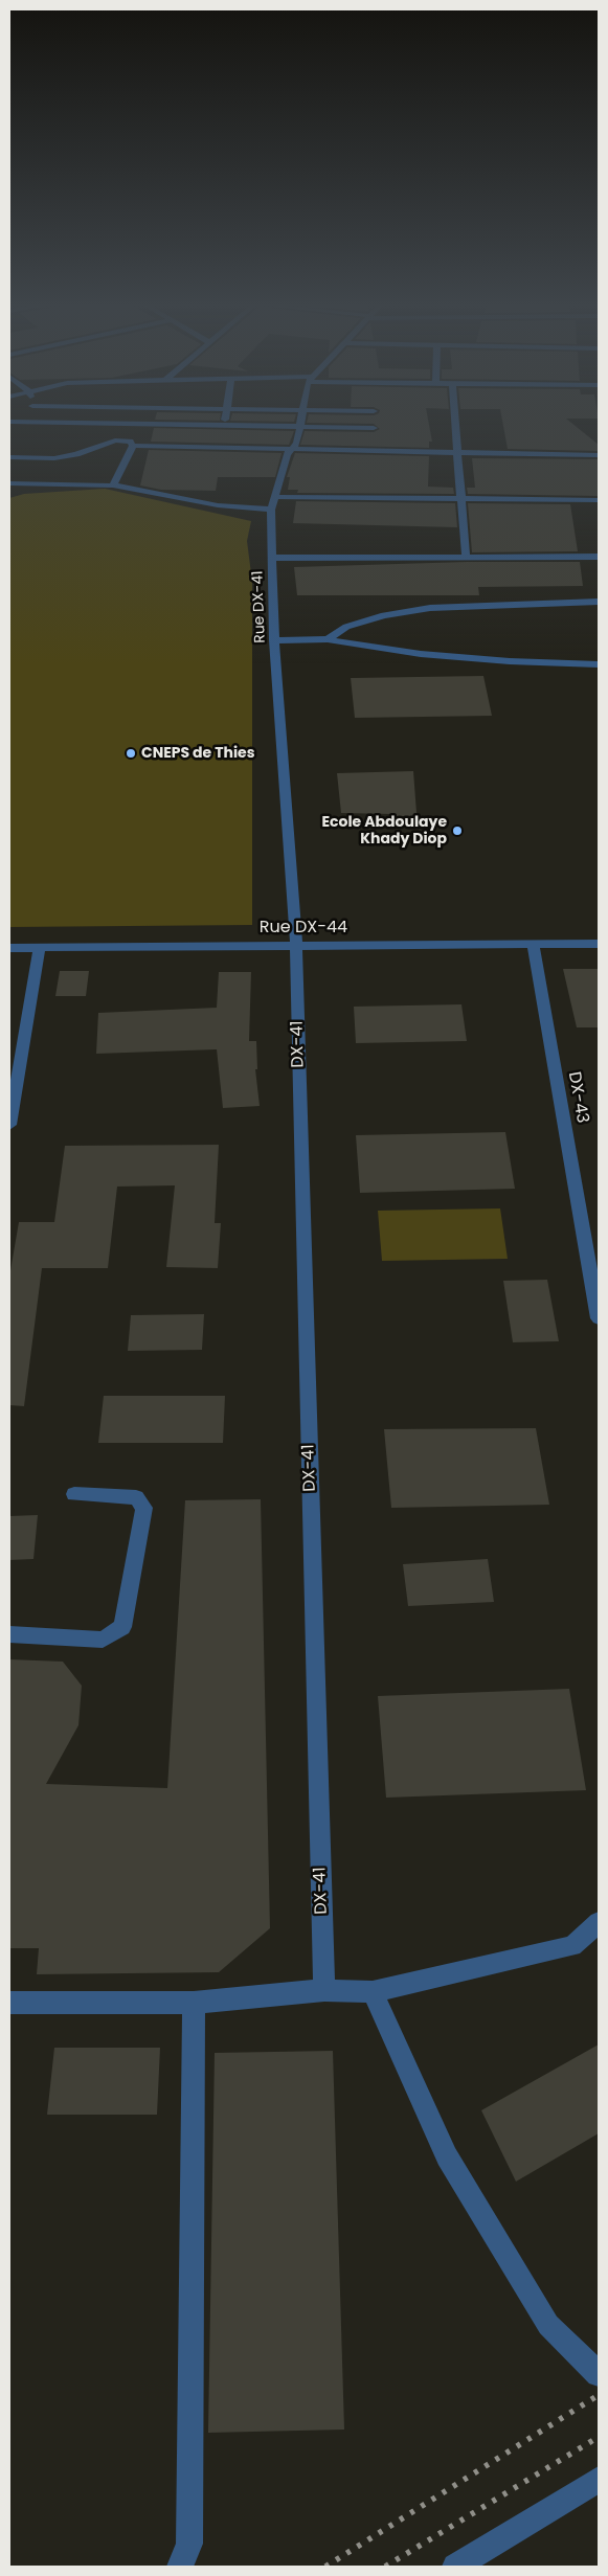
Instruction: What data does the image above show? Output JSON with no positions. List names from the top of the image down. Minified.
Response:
{"streets":{"street":["Rue DX-41","Rue DX-44","DX-41","DX-43"]},"crossings":[["Rue DX-41","Rue DX-44"],["Rue DX-41","DX-41"],["Rue DX-44","DX-41"],["Rue DX-44","DX-43"]],"places":["CNEPS de Thies","Ecole Abdoulaye Khady Diop"]}
